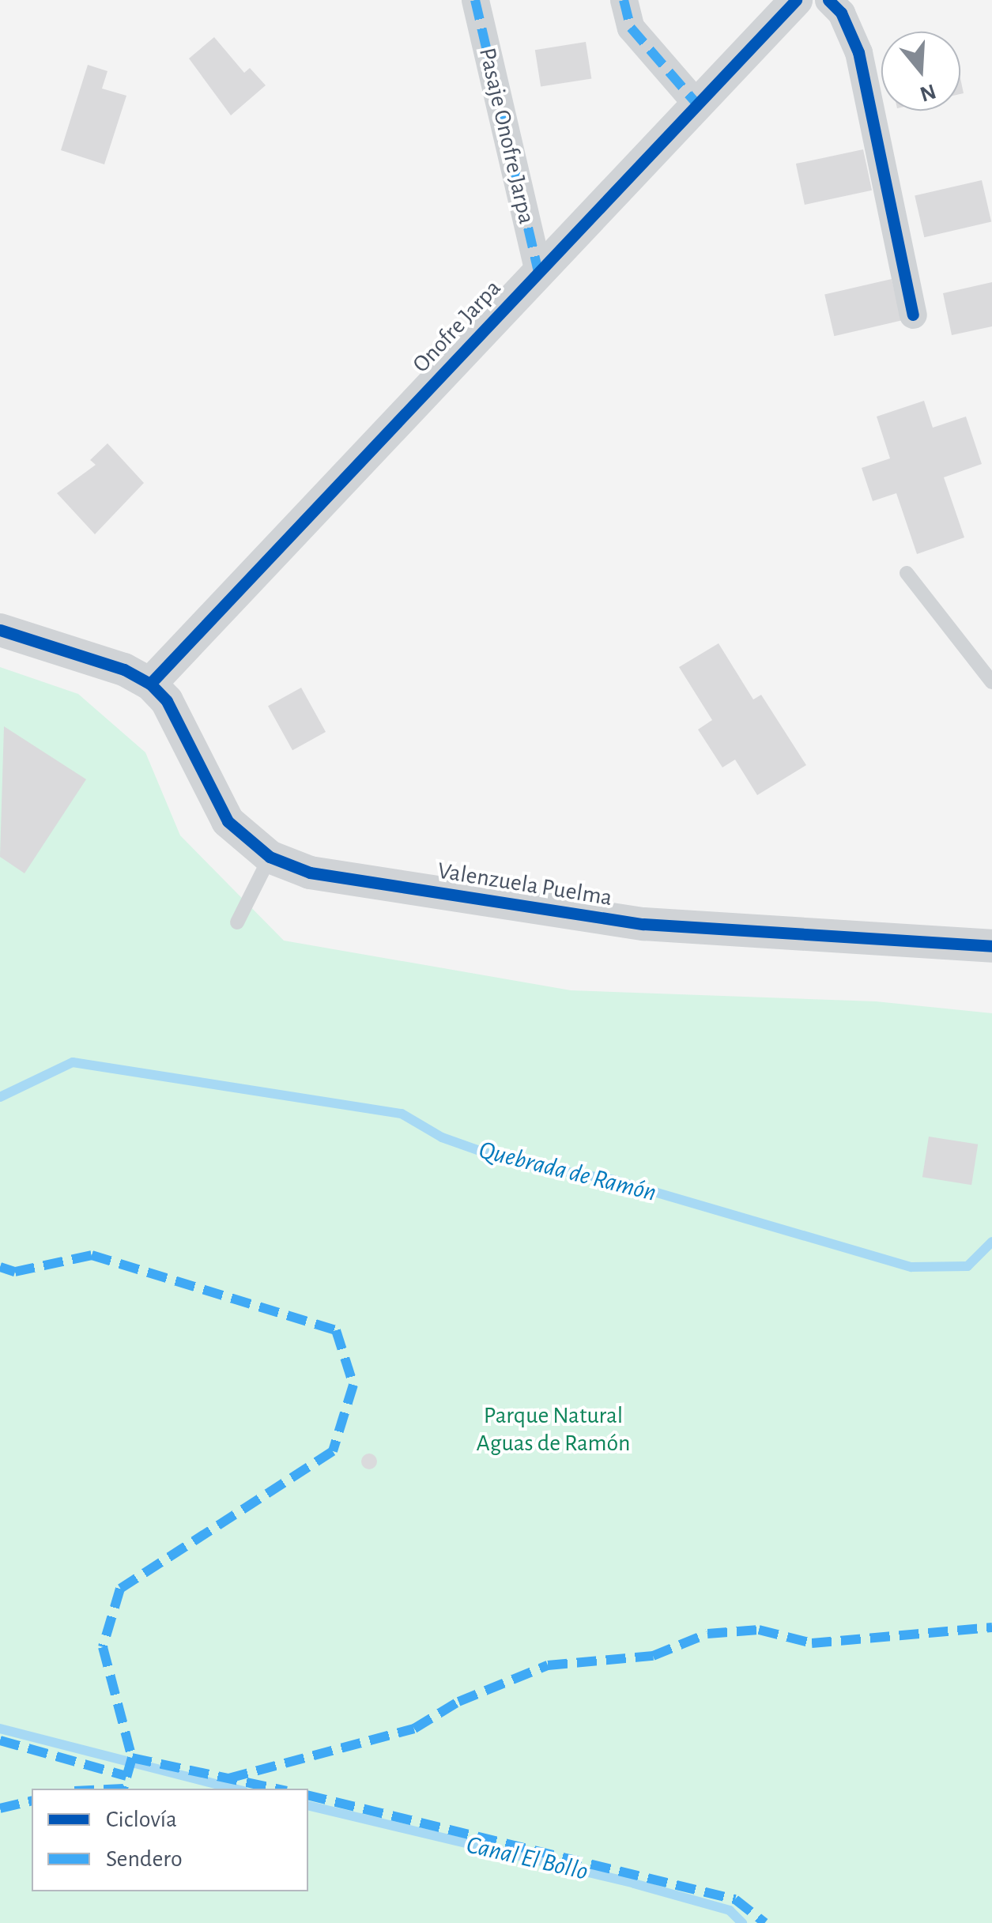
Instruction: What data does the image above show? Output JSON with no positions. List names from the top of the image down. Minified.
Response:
{"streets":{"street":["Pasaje Onofre Jarpa","Onofre Jarpa","Valenzuela Puelma"]},"crossings":[["Pasaje Onofre Jarpa","Onofre Jarpa"],["Onofre Jarpa","Valenzuela Puelma"]],"water":["Quebrada de Ramón","Canal El Bollo"],"parks":["Parque Natural Aguas de Ramón"],"legend":["Ciclovía","Sendero"],"north":"bottom"}
